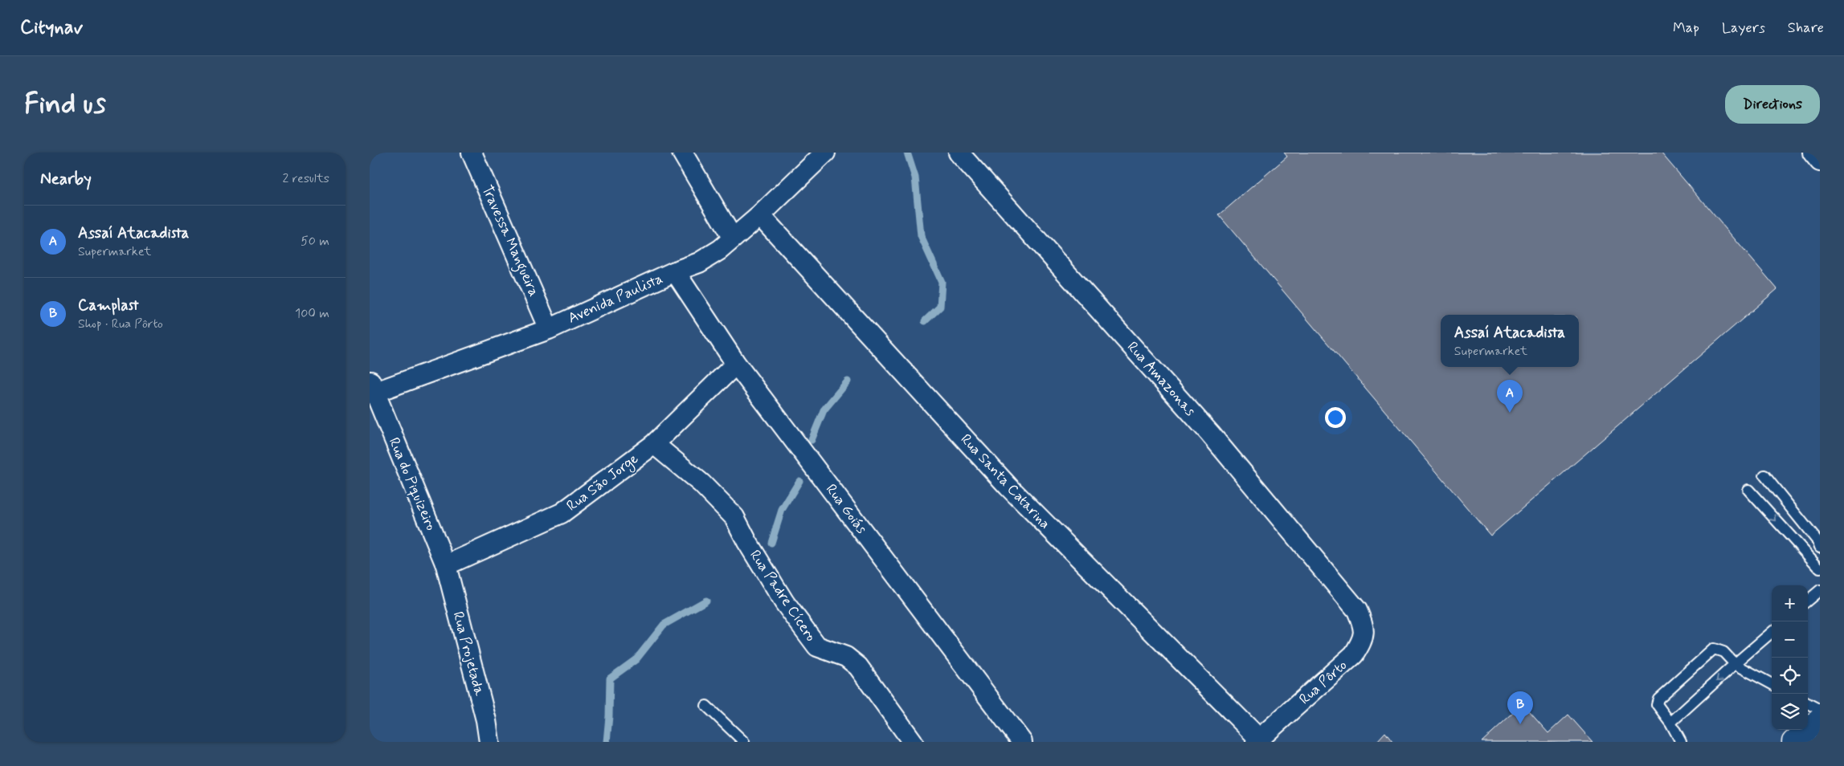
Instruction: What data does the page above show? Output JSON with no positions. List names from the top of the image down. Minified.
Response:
{"streets":{"street":["Travessa Mangueira","Avenida Paulista","Rua Amazonas","Rua Santa Catarina","Rua São Jorge","Rua do Piquizeiro","Rua Goiás","Rua Padre Cícero","Rua Projetada","Rua Pôrto"]},"crossings":[["Travessa Mangueira","Avenida Paulista"],["Avenida Paulista","Rua Santa Catarina"],["Avenida Paulista","Rua do Piquizeiro"],["Avenida Paulista","Rua Goiás"],["Rua Amazonas","Rua Pôrto"],["Rua Santa Catarina","Rua Pôrto"],["Rua São Jorge","Rua do Piquizeiro"],["Rua São Jorge","Rua Goiás"],["Rua São Jorge","Rua Padre Cícero"],["Rua São Jorge","Rua Projetada"],["Rua do Piquizeiro","Rua Projetada"]],"page":{"header":"Citynav","nav":["Map","Layers","Share"],"buttons":"Directions","title":"Find us","heading":["Nearby","2 results"],"list":[{"mark":"A","name":"Assaí Atacadista","note":"Supermarket","value":"50 m"},{"mark":"B","name":"Camplast","note":"Shop · Rua Pôrto","value":"100 m"}],"popup":["Assaí Atacadista","Supermarket"],"pins":["A","B"],"map_buttons":["+","−"]}}
